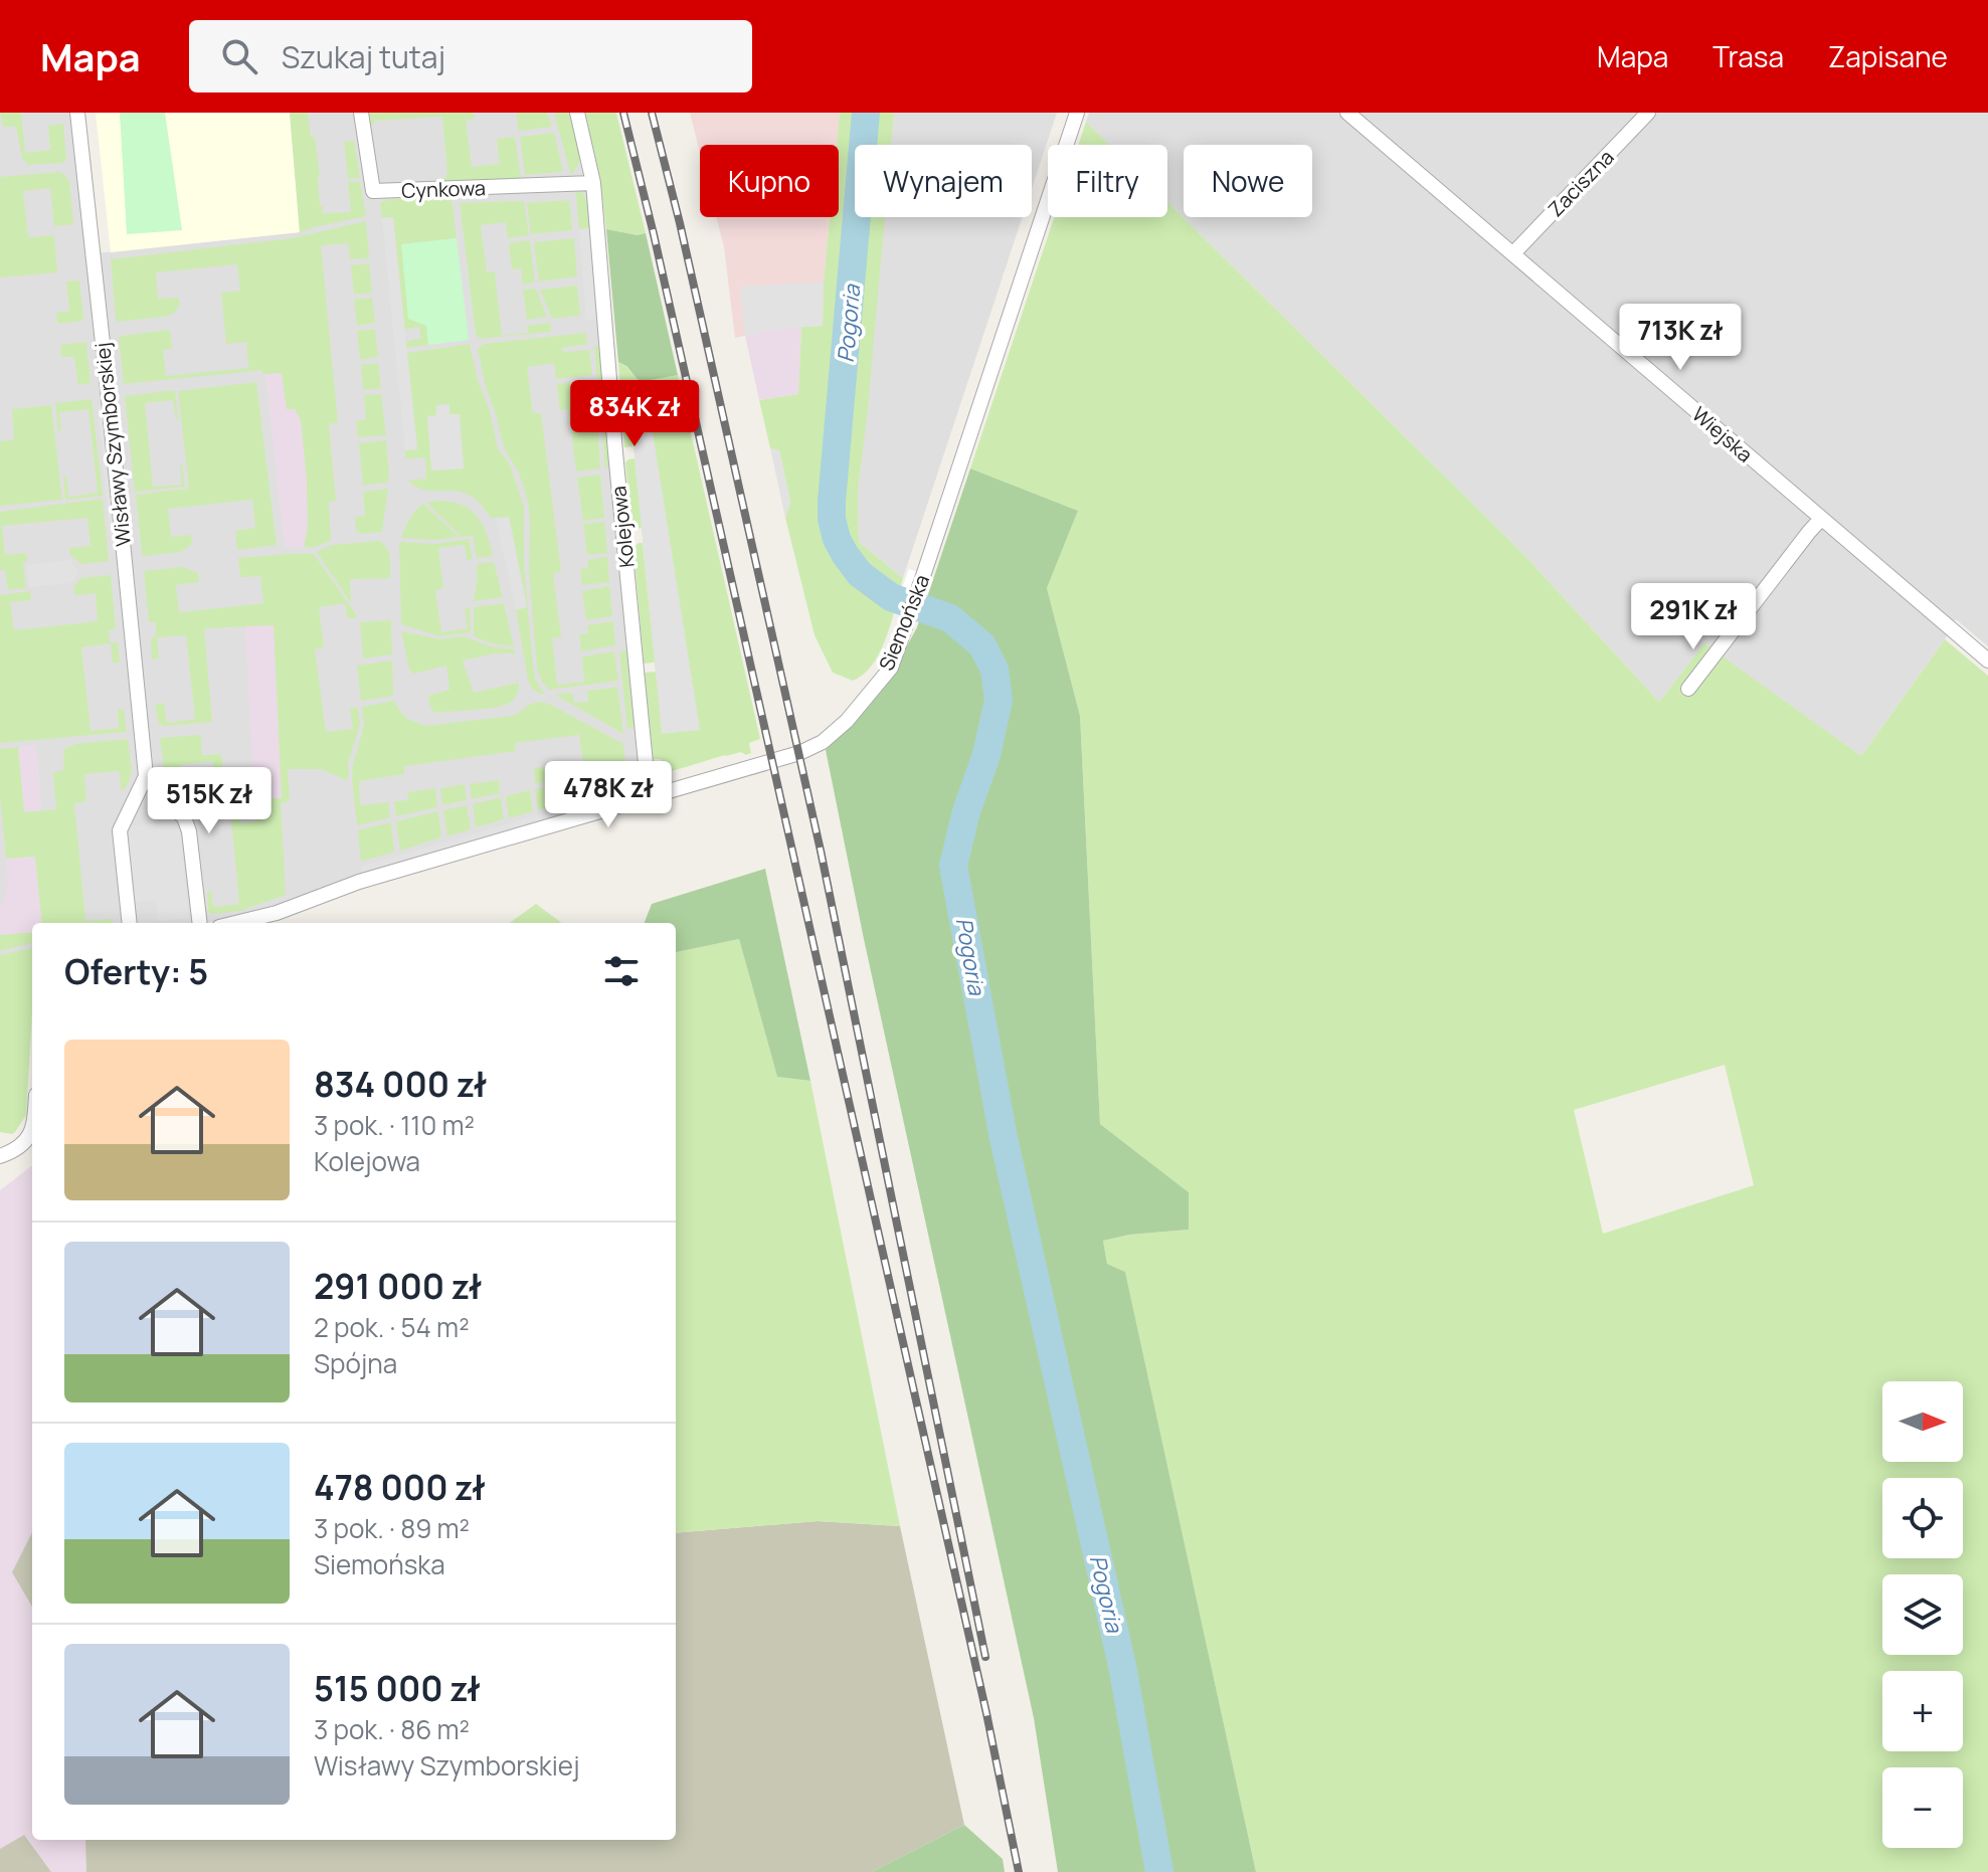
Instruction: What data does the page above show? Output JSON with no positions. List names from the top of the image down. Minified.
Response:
{"streets":{"street":["Zaciszna","Cynkowa","Wiejska","Wisławy Szymborskiej","Kolejowa","Siemońska"]},"crossings":[["Zaciszna","Wiejska"],["Cynkowa","Kolejowa"],["Kolejowa","Siemońska"]],"water":["Pogoria"],"north":"right","page":{"header":"Mapa","search":"Szukaj tutaj","nav":["Mapa","Trasa","Zapisane"],"chip":["Kupno","Wynajem","Filtry","Nowe"],"price":["713K zł","834K zł","291K zł","478K zł","515K zł"],"heading":"Oferty: 5","list":[{"name":"834 000 zł","note":"3 pok. · 110 m² · Kolejowa"},{"name":"291 000 zł","note":"2 pok. · 54 m² · Spójna"},{"name":"478 000 zł","note":"3 pok. · 89 m² · Siemońska"},{"name":"515 000 zł","note":"3 pok. · 86 m² · Wisławy Szymborskiej"}],"map_buttons":["+","−"]}}
